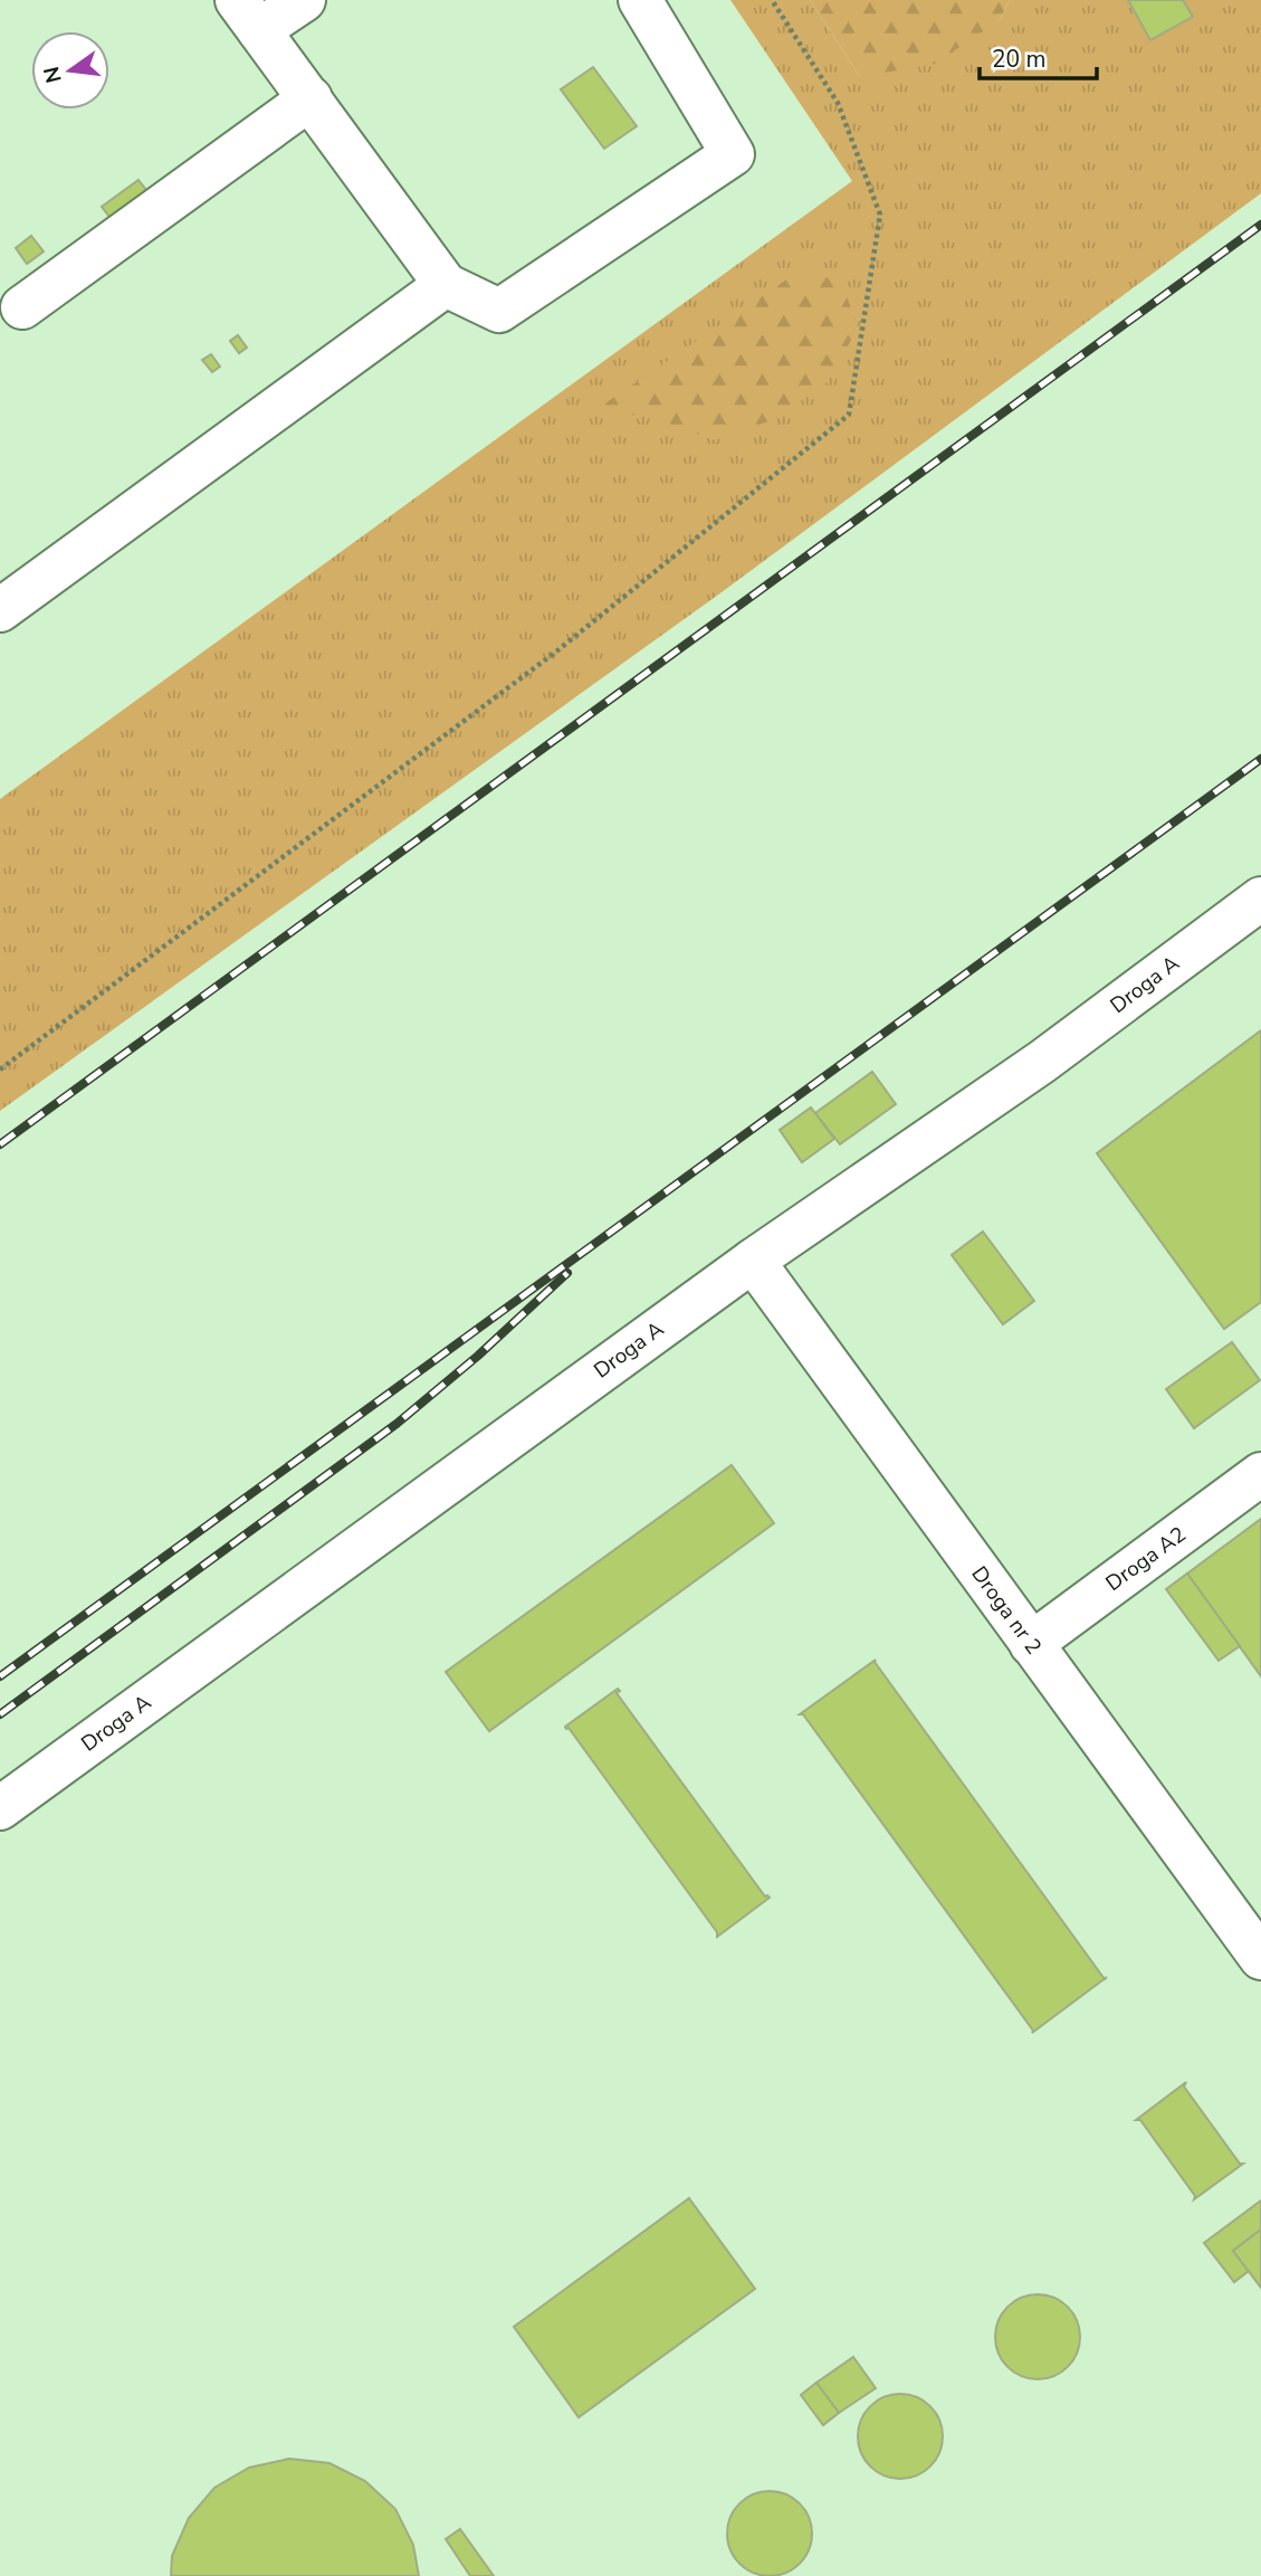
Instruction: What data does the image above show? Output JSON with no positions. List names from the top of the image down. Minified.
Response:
{"streets":{"lane":["Droga A","Droga A2","Droga nr 2"]},"crossings":[["Droga A","Droga nr 2"],["Droga A2","Droga nr 2"]],"scale_bar":"20 m","north":"left"}
